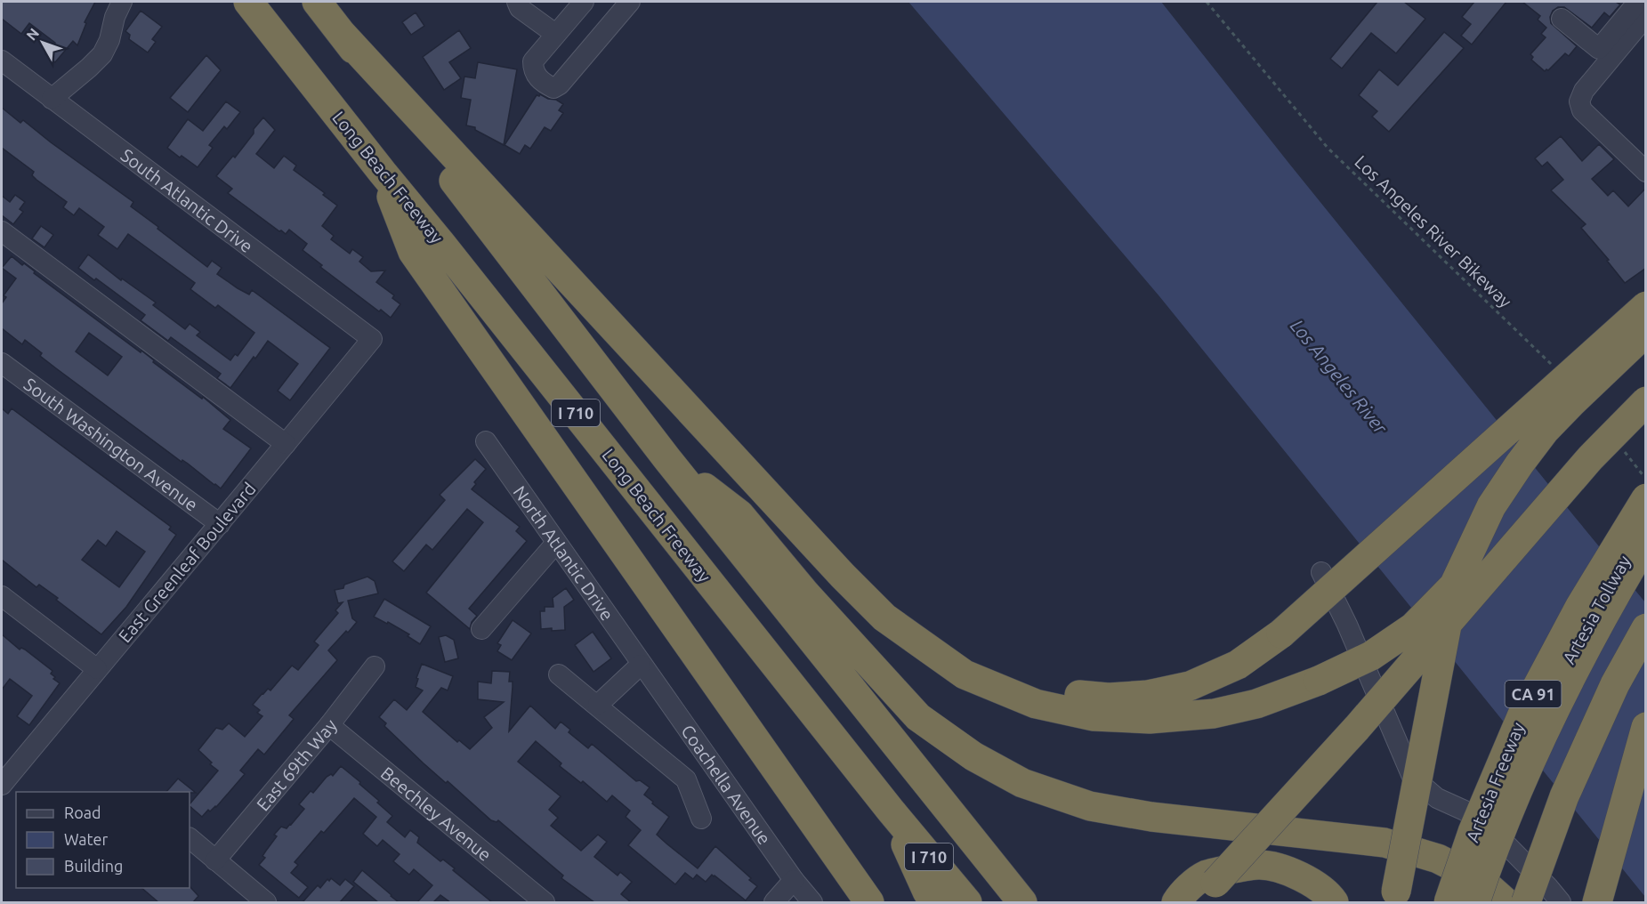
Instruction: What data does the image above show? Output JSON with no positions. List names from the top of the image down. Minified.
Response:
{"streets":{"highway":["Long Beach Freeway","I 710","Artesia Tollway","CA 91","Artesia Freeway"],"street":["South Atlantic Drive","South Washington Avenue","North Atlantic Drive","East Greenleaf Boulevard","East 69th Way","Coachella Avenue","Beechley Avenue"],"path":["Los Angeles River Bikeway"]},"crossings":[["South Atlantic Drive","East Greenleaf Boulevard"],["South Washington Avenue","East Greenleaf Boulevard"],["North Atlantic Drive","Coachella Avenue"],["East 69th Way","Beechley Avenue"]],"water":["Los Angeles River"],"legend":["Road","Water","Building"],"north":"top left"}
